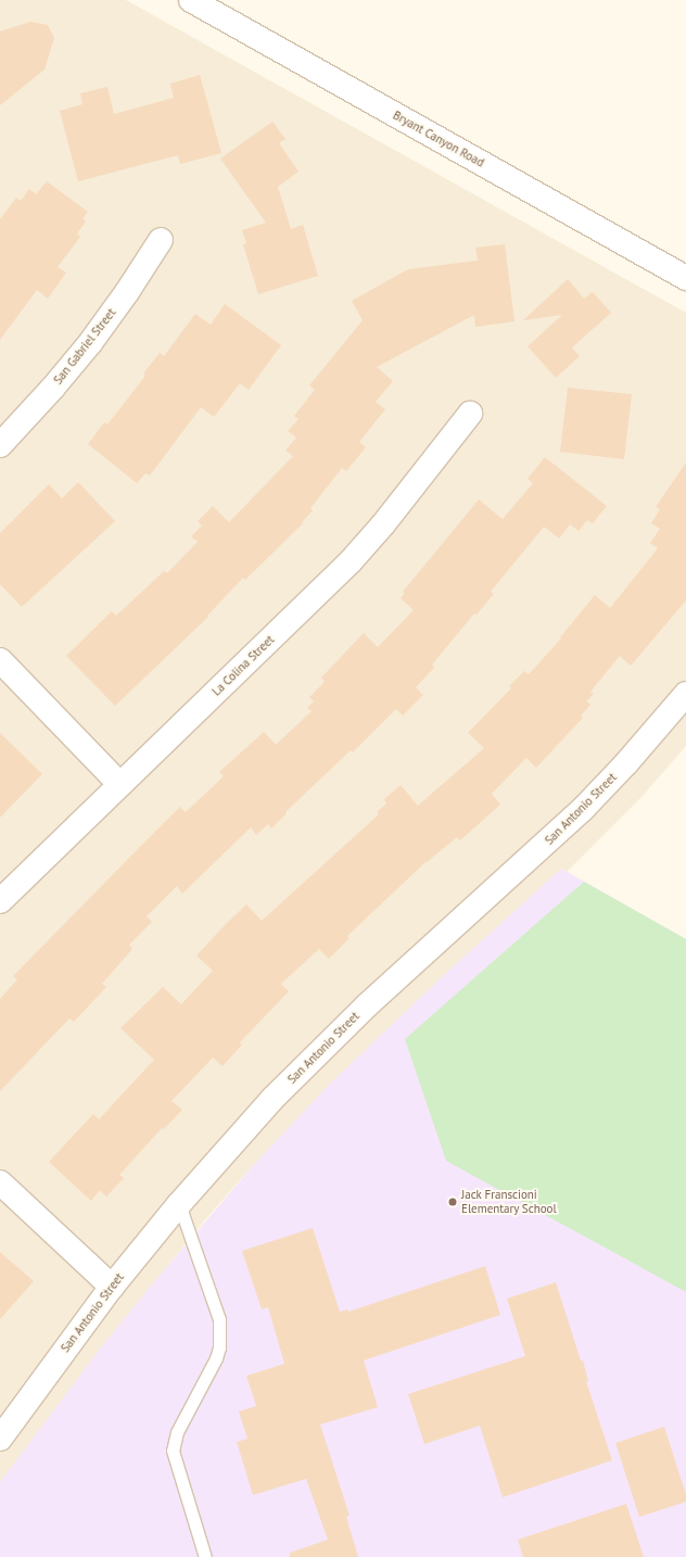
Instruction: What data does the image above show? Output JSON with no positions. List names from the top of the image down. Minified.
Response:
{"streets":{"street":["Bryant Canyon Road","San Gabriel Street","La Colina Street","San Antonio Street"]},"places":["Jack Franscioni Elementary School"]}
